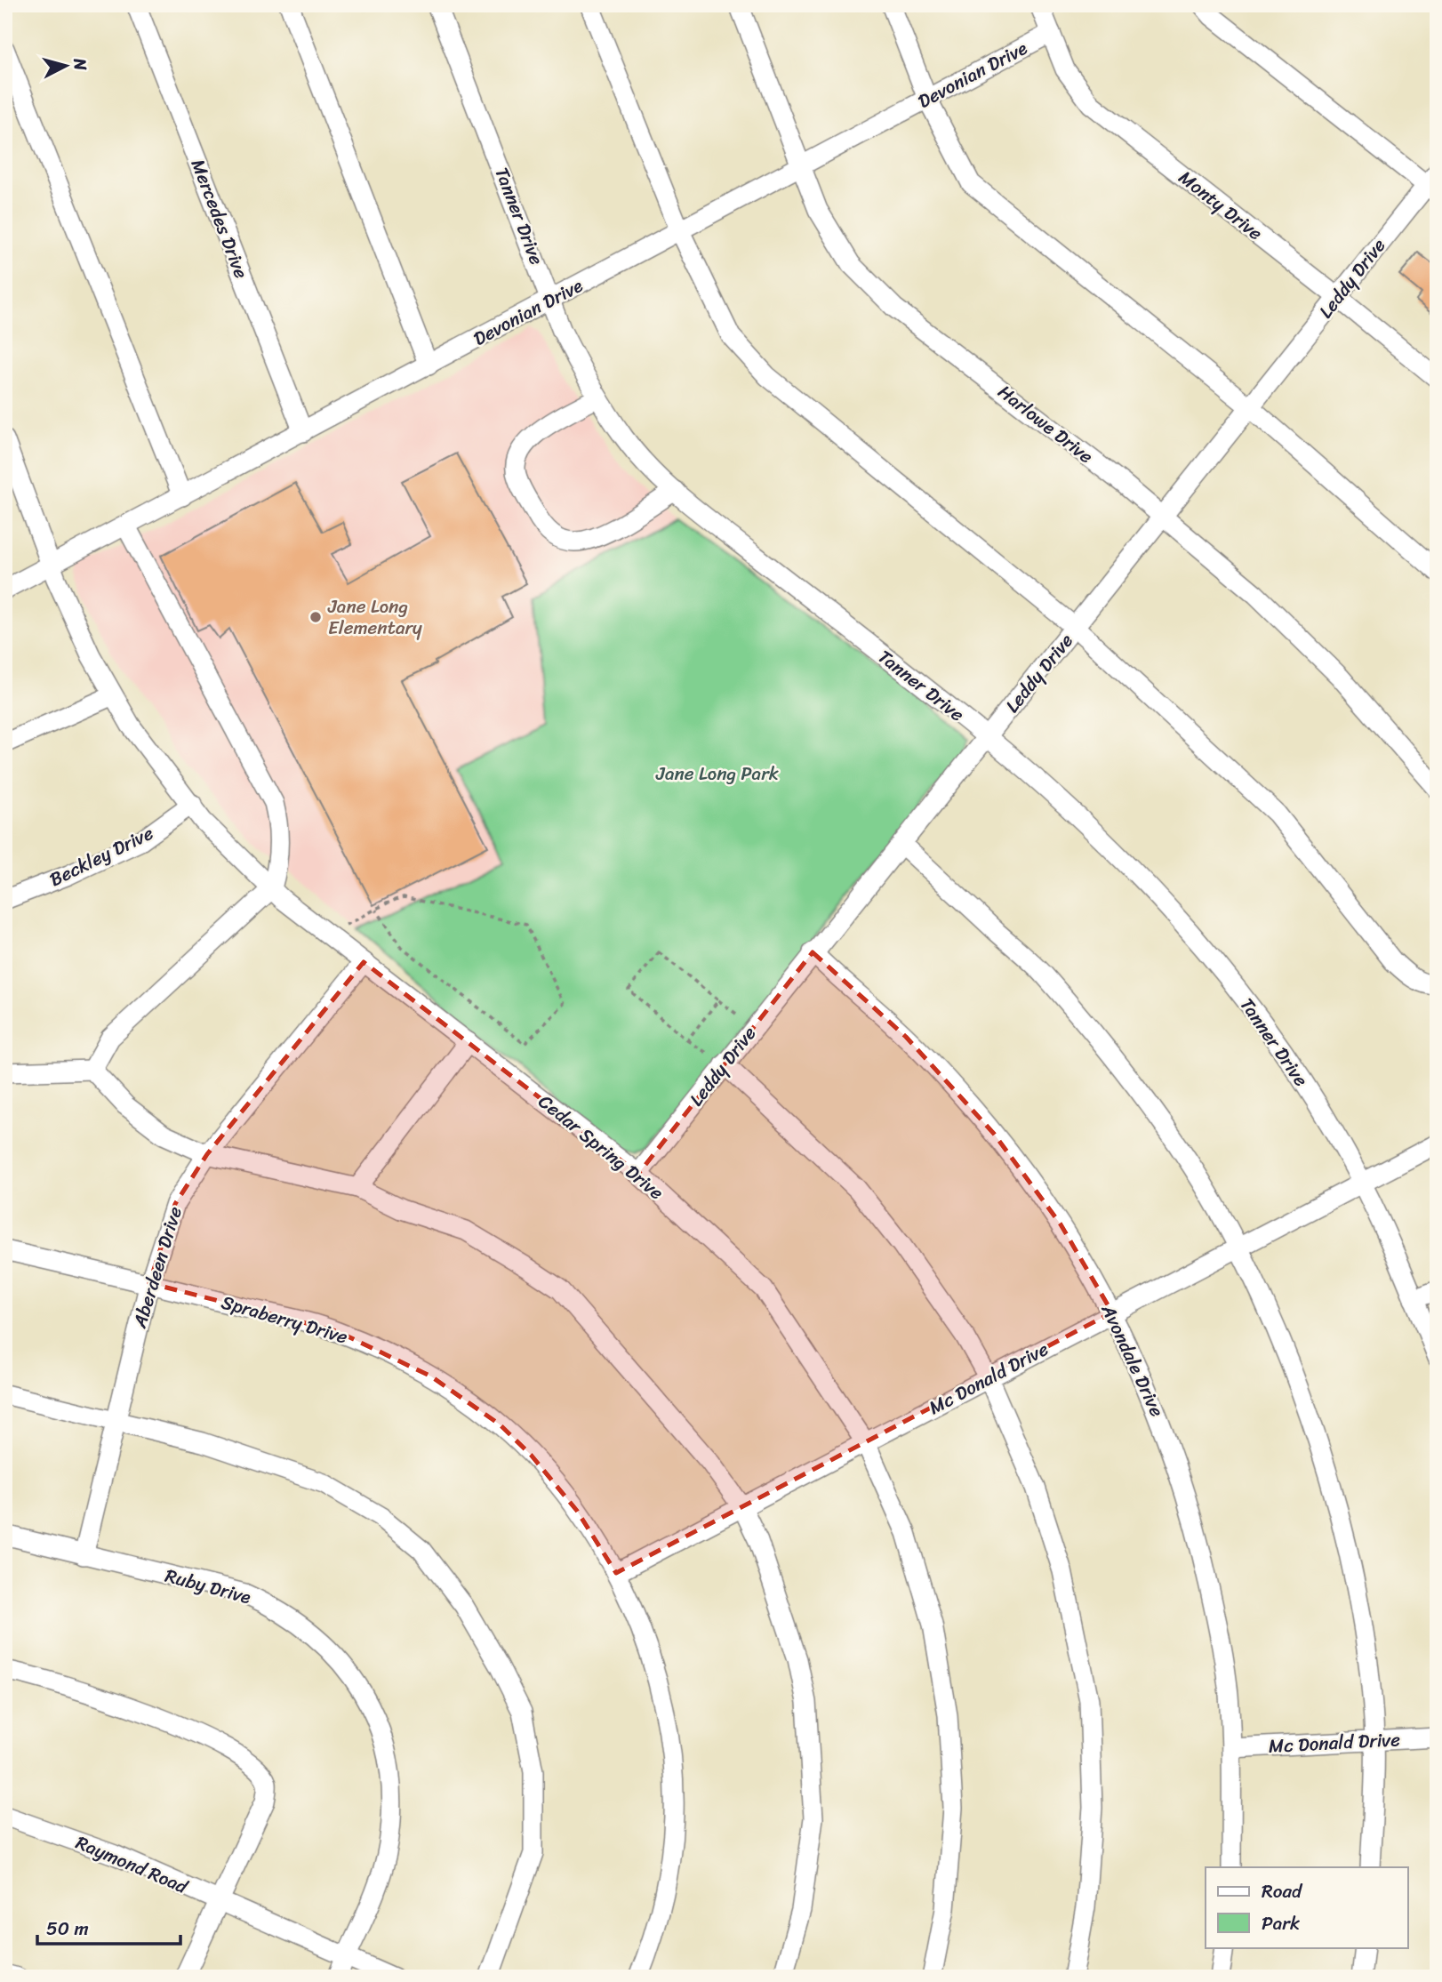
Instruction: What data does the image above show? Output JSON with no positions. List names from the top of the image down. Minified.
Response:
{"streets":{"street":["Devonian Drive","Monty Drive","Tanner Drive","Mercedes Drive","Leddy Drive","Harlowe Drive","Beckley Drive","Cedar Spring Drive","Aberdeen Drive","Spraberry Drive","Avondale Drive","Mc Donald Drive","Ruby Drive","Raymond Road"]},"crossings":[["Devonian Drive","Monty Drive"],["Devonian Drive","Tanner Drive"],["Devonian Drive","Mercedes Drive"],["Devonian Drive","Harlowe Drive"],["Devonian Drive","Cedar Spring Drive"],["Monty Drive","Leddy Drive"],["Tanner Drive","Leddy Drive"],["Tanner Drive","Mc Donald Drive"],["Leddy Drive","Harlowe Drive"],["Leddy Drive","Cedar Spring Drive"],["Leddy Drive","Avondale Drive"],["Beckley Drive","Cedar Spring Drive"],["Cedar Spring Drive","Aberdeen Drive"],["Cedar Spring Drive","Mc Donald Drive"],["Aberdeen Drive","Spraberry Drive"],["Aberdeen Drive","Ruby Drive"],["Spraberry Drive","Mc Donald Drive"],["Avondale Drive","Mc Donald Drive"],["Ruby Drive","Raymond Road"]],"parks":["Jane Long Park"],"places":["Jane Long Elementary"],"legend":["Road","Park"],"scale_bar":"50 m","north":"right"}
